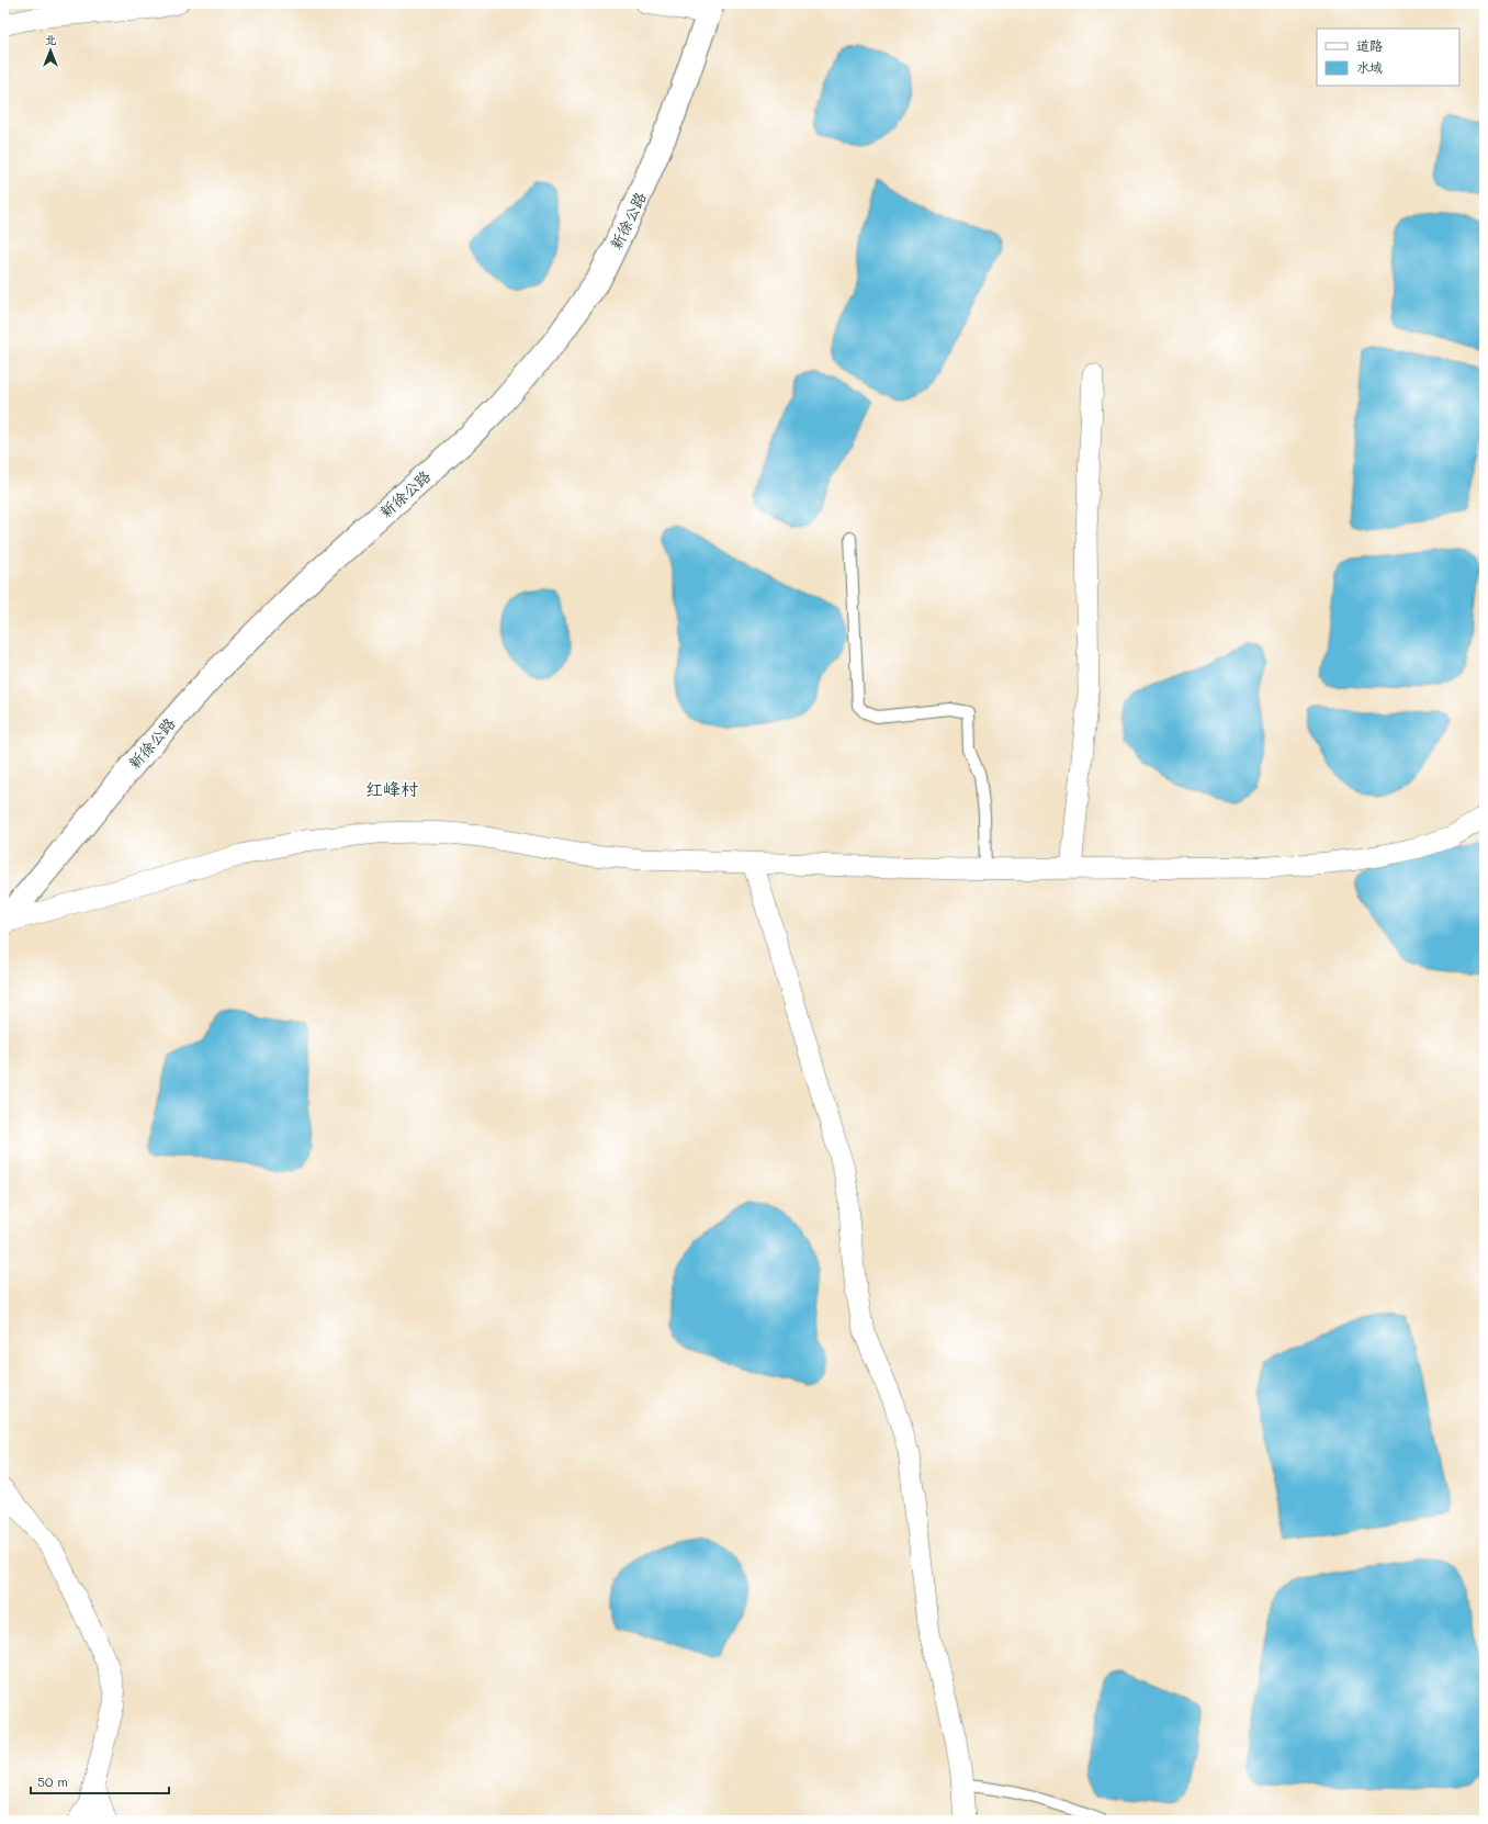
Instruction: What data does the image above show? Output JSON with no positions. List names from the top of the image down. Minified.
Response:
{"streets":{"main road":["新徐公路"]},"districts":["红峰村"],"legend":["道路","水域"],"scale_bar":"50 m","north":"top"}
